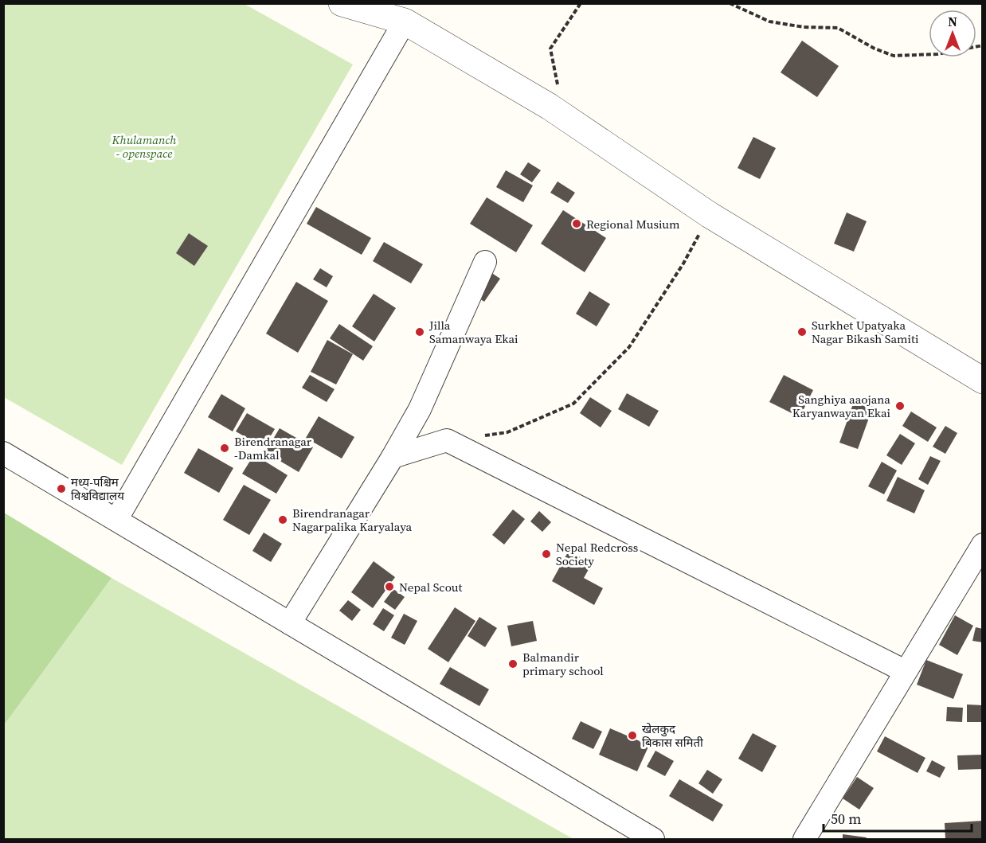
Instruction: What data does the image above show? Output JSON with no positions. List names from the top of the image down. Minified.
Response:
{"parks":["Khulamanch - openspace"],"places":["Regional Musium","Jilla Samanwaya Ekai","Surkhet Upatyaka Nagar Bikash Samiti","Sanghiya aaojana Karyanwayan Ekai","Birendranagar -Damkal","मध्य-पश्चिम विश्वविद्यालय","Birendranagar Nagarpalika Karyalaya","Nepal Redcross Society","Nepal Scout","Balmandir primary school","खेलकुद बिकास समिती"],"scale_bar":"50 m","north":"top"}
